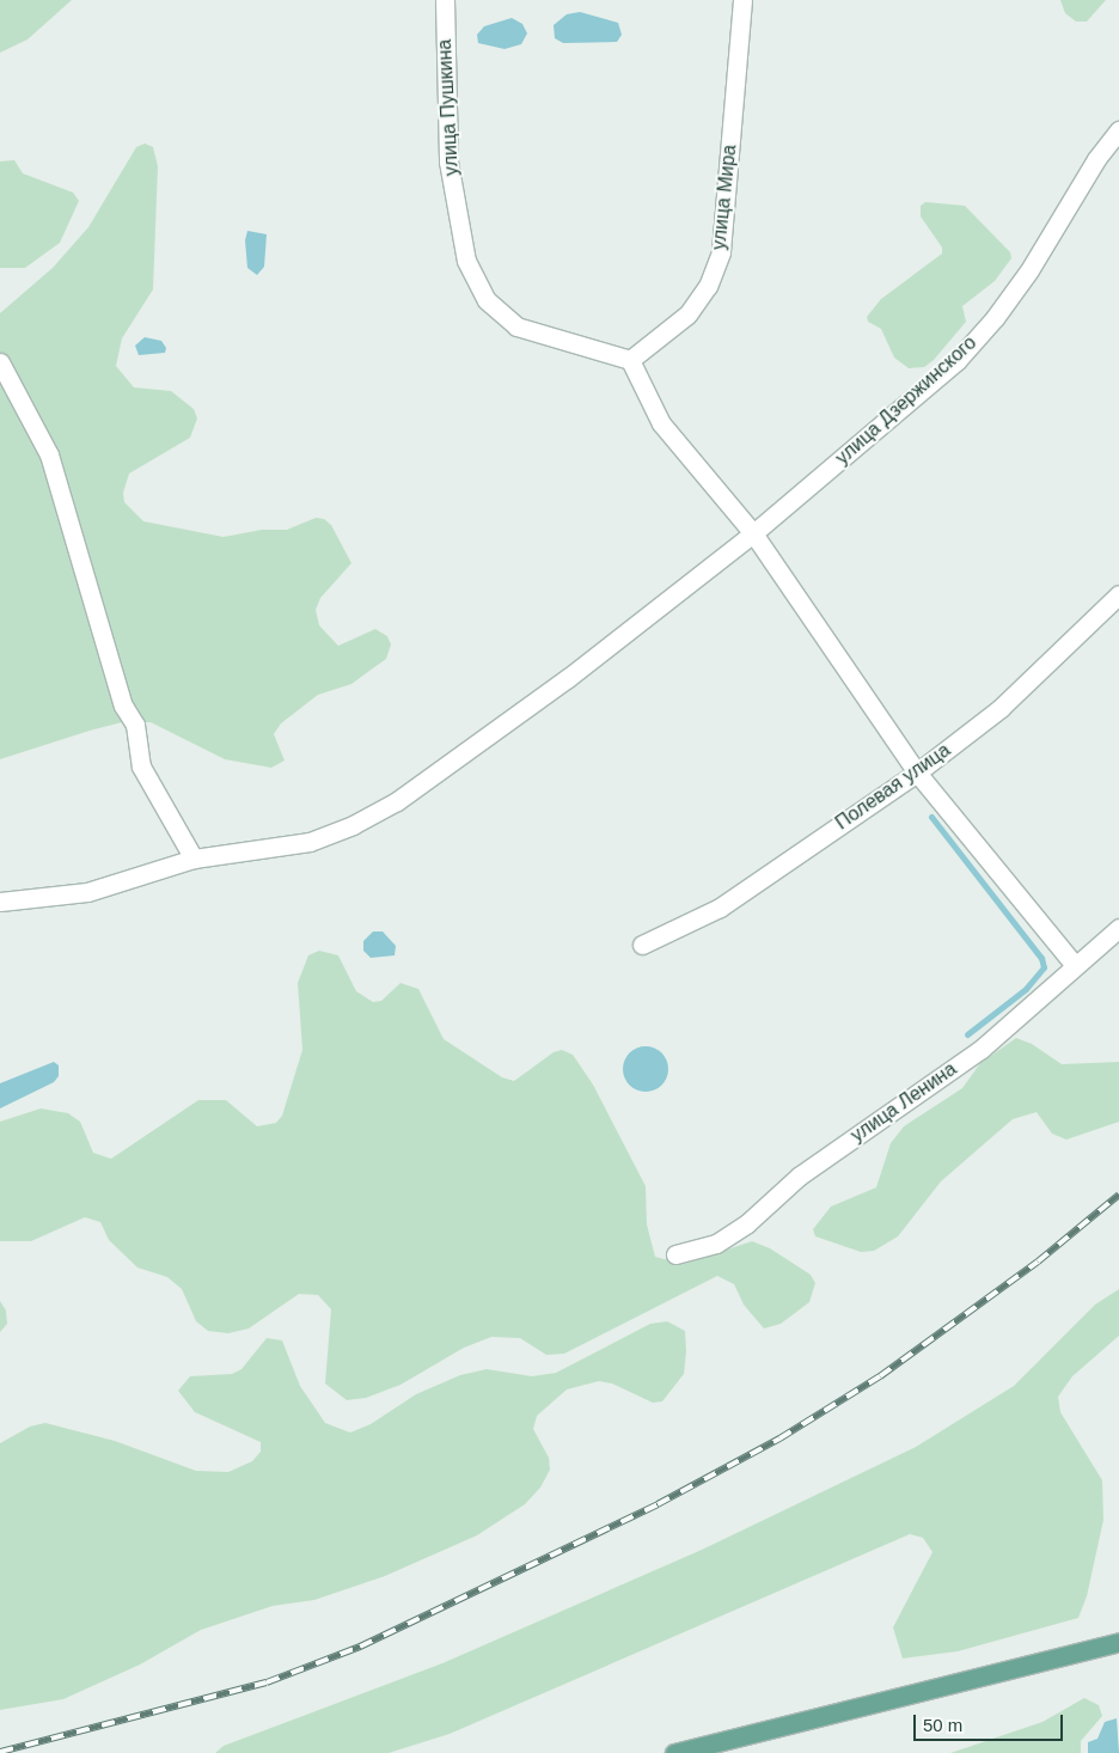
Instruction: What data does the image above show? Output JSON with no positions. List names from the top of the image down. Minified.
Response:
{"streets":{"street":["улица Пушкина","улица Мира","улица Дзержинского","Полевая улица","улица Ленина"]},"crossings":[["улица Пушкина","улица Мира"]],"scale_bar":"50 m"}
